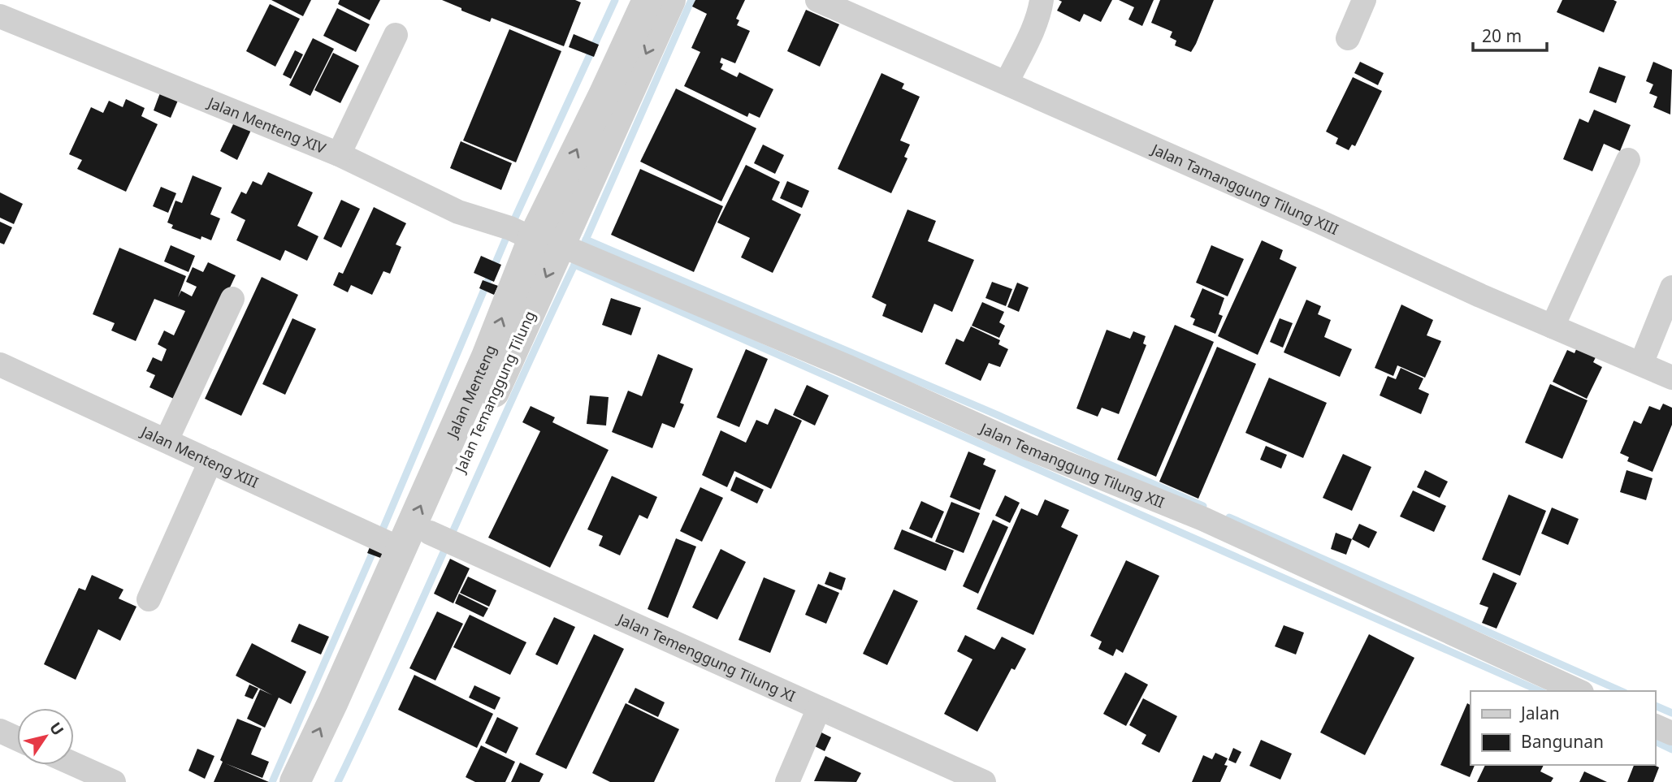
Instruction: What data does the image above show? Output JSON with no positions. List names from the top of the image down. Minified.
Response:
{"streets":{"street":["Jalan Menteng XIV","Jalan Tamanggung Tilung XIII","Jalan Menteng","Jalan Temanggung Tilung","Jalan Menteng XIII","Jalan Temanggung Tilung XII","Jalan Temenggung Tilung XI"]},"crossings":[["Jalan Menteng XIV","Jalan Menteng"],["Jalan Menteng XIV","Jalan Temanggung Tilung"],["Jalan Menteng XIV","Jalan Temanggung Tilung XII"],["Jalan Menteng","Jalan Temanggung Tilung"],["Jalan Menteng","Jalan Menteng XIII"],["Jalan Menteng","Jalan Temanggung Tilung XII"],["Jalan Temanggung Tilung","Jalan Temanggung Tilung XII"],["Jalan Temanggung Tilung","Jalan Temenggung Tilung XI"]],"legend":["Jalan","Bangunan"],"scale_bar":"20 m","north":"top right"}
